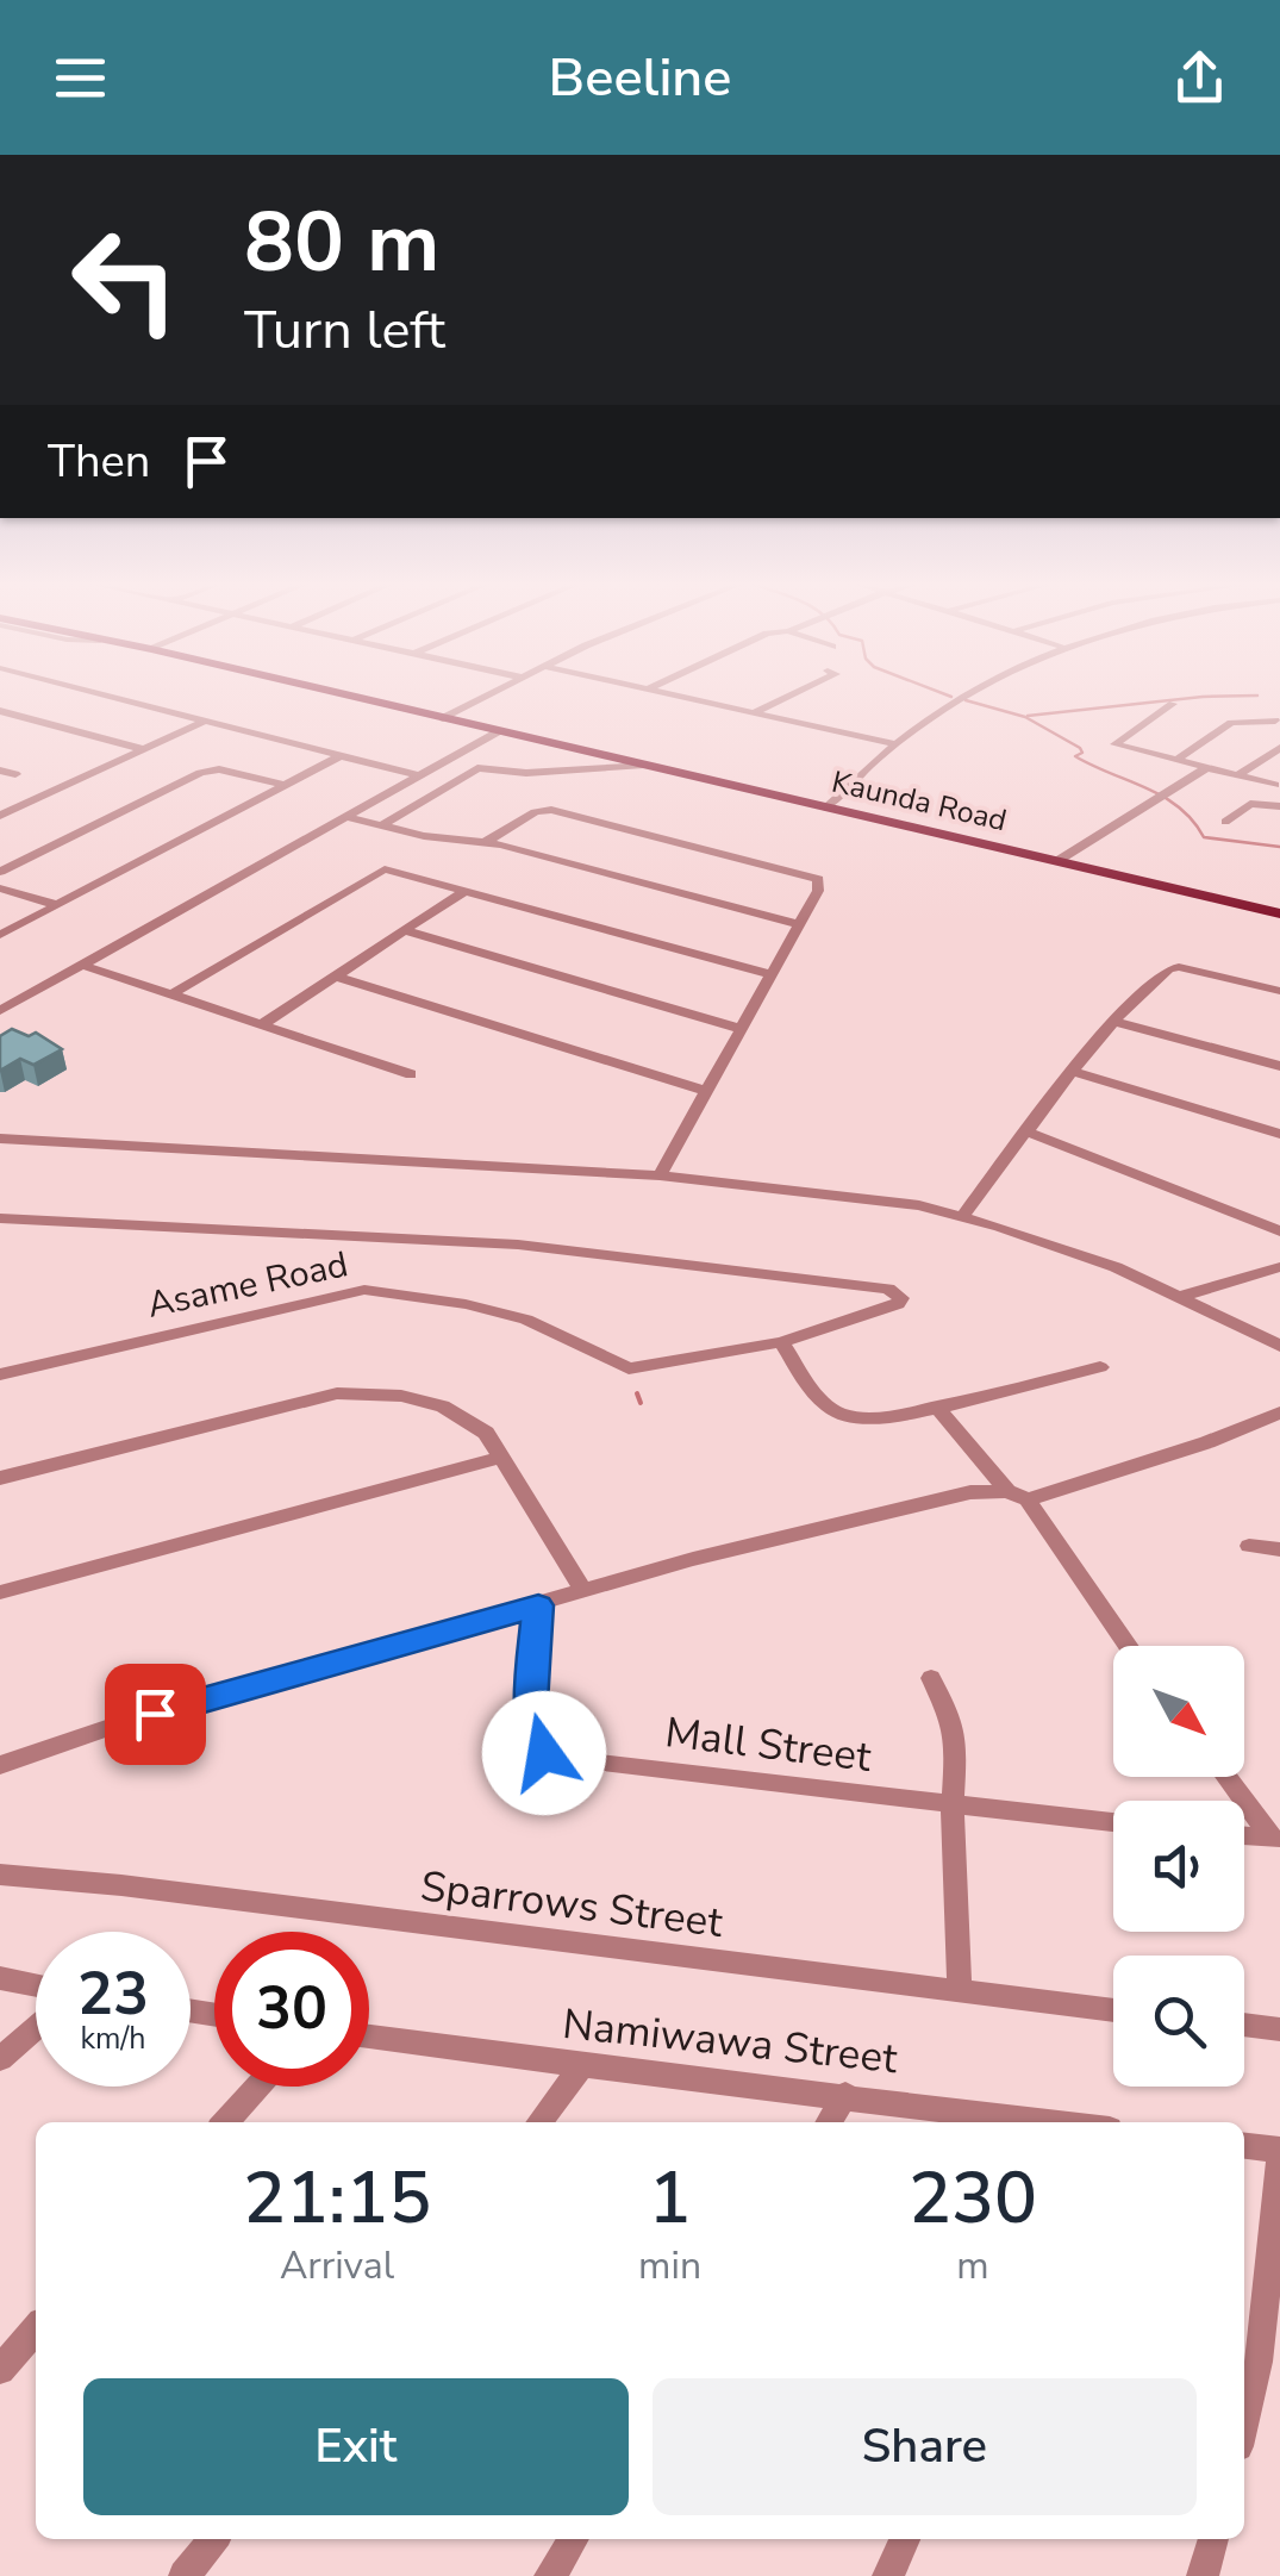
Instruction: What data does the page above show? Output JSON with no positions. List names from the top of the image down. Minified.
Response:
{"streets":{"main road":["Kaunda Road"],"street":["Asame Road","Mall Street","Sparrows Street","Namiwawa Street"]},"north":"bottom right","page":{"header":"Beeline","turn":["80 m","Turn left"],"then":"Then","speed":"23 km/h","limit":"30","eta":["21:15","Arrival","1","min","230","m"],"buttons":["Exit","Share"]}}
